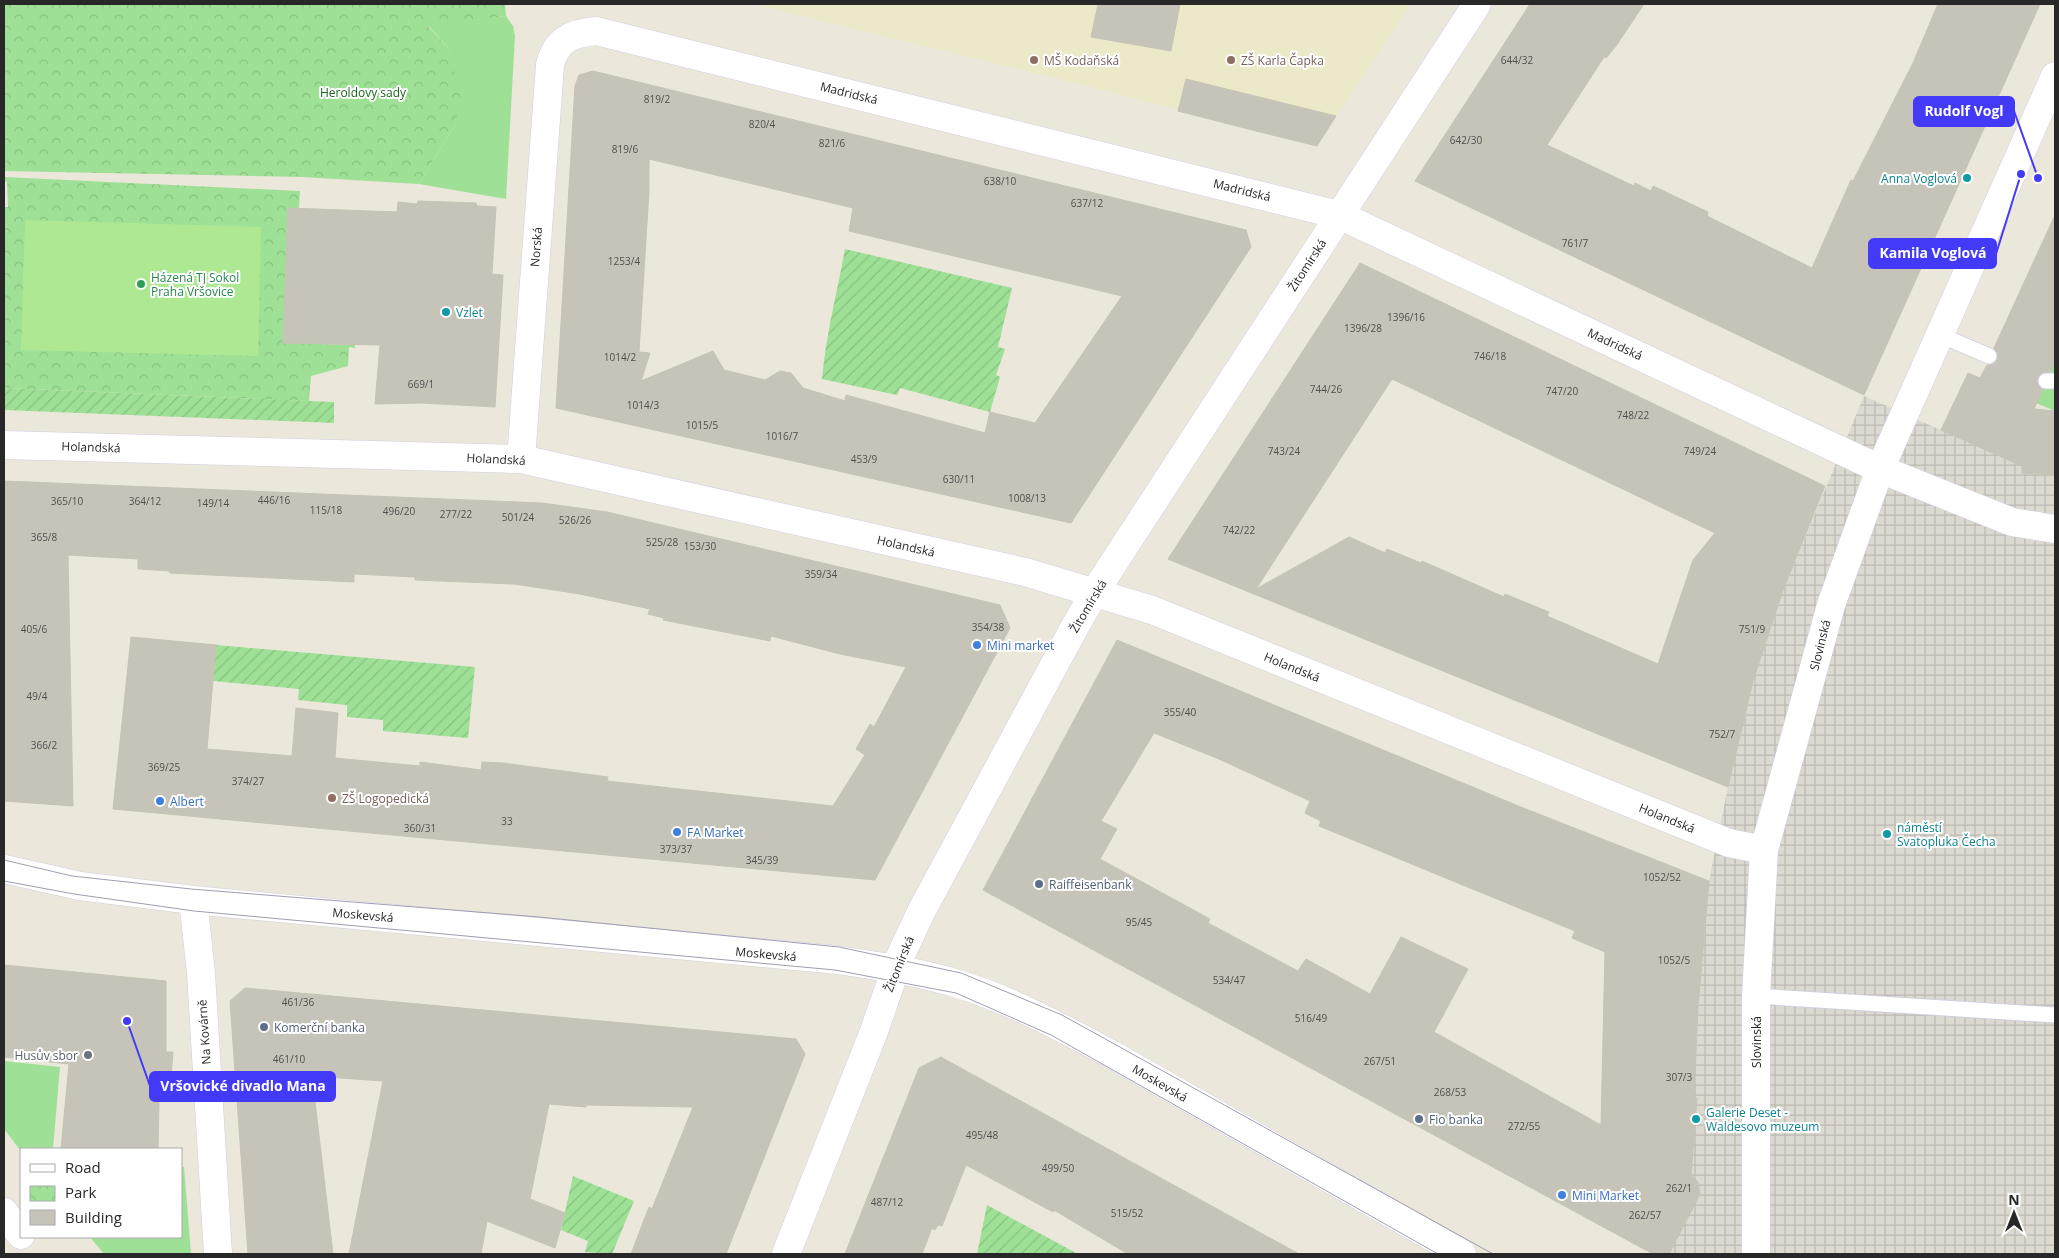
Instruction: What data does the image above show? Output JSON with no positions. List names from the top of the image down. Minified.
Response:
{"streets":{"street":["Madridská","Norská","Žitomírská","Holandská","Slovinská","Moskevská","Na Kovárně"]},"crossings":[["Madridská","Norská"],["Madridská","Žitomírská"],["Madridská","Slovinská"],["Norská","Holandská"],["Žitomírská","Holandská"],["Žitomírská","Moskevská"],["Holandská","Slovinská"],["Moskevská","Na Kovárně"]],"parks":["Heroldovy sady"],"places":["MŠ Kodaňská","ZŠ Karla Čapka","Kamila Voglová","Anna Voglová","Rudolf Vogl","Házená TJ Sokol Praha Vršovice","Vzlet","Mini market","ZŠ Logopedická","Albert","FA Market","náměstí Svatopluka Čecha","Raiffeisenbank","Vršovické divadlo Mana","Komerční banka","Husův sbor","Fio banka","Galerie Deset - Waldesovo muzeum","Mini Market"],"house_numbers":["644/32","819/2","820/4","642/30","821/6","819/6","638/10","637/12","761/7","1253/4","1396/16","1396/28","746/18","1014/2","669/1","744/26","747/20","1014/3","748/22","1015/5","1016/7","743/24","749/24","453/9","630/11","1008/13","446/16","365/10","364/12","149/14","115/18","496/20","277/22","501/24","526/26","742/22","365/8","525/28","153/30","359/34","354/38","405/6","751/9","49/4","355/40","752/7","366/2","369/25","374/27","33","360/31","373/37","345/39","1052/52","95/45","1052/5","534/47","461/36","516/49","461/10","267/51","307/3","268/53","272/55","495/48","499/50","262/1","487/12","515/52","262/57"],"legend":["Road","Park","Building"],"north":"top"}
